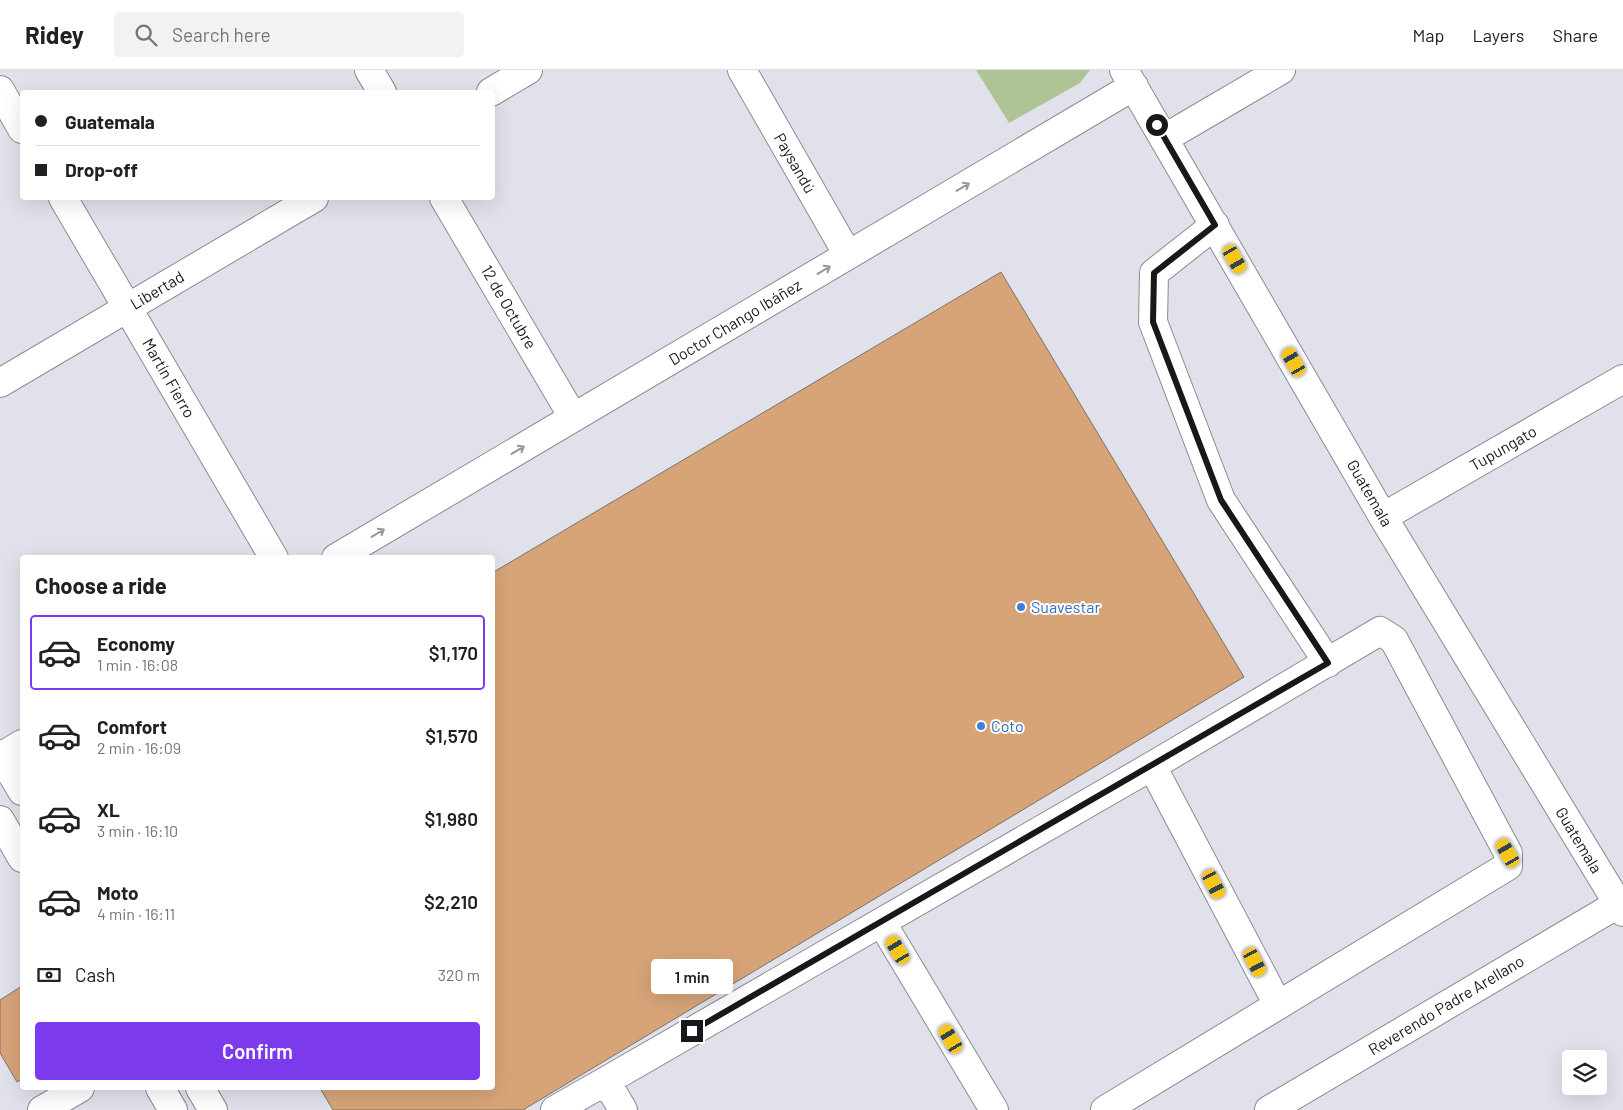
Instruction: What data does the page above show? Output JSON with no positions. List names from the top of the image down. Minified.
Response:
{"streets":{"street":["Paysandú","Libertad","12 de Octubre","Doctor Chango Ibáñez","Martín Fierro","Tupungato","Guatemala","Reverendo Padre Arellano"]},"crossings":[["Paysandú","Doctor Chango Ibáñez"],["Libertad","Martín Fierro"],["12 de Octubre","Doctor Chango Ibáñez"],["Doctor Chango Ibáñez","Guatemala"],["Tupungato","Guatemala"],["Guatemala","Reverendo Padre Arellano"]],"one_way":["Doctor Chango Ibáñez"],"places":["Suavestar","Coto"],"page":{"header":"Ridey","search":"Search here","nav":["Map","Layers","Share"],"banner":["Guatemala","Drop-off"],"heading":"Choose a ride","list":[{"name":"Economy","note":"1 min · 16:08","value":"$1,170"},{"name":"Comfort","note":"2 min · 16:09","value":"$1,570"},{"name":"XL","note":"3 min · 16:10","value":"$1,980"},{"name":"Moto","note":"4 min · 16:11","value":"$2,210"}],"pay":["Cash","320 m"],"bubble":"1 min","buttons":"Confirm"}}
